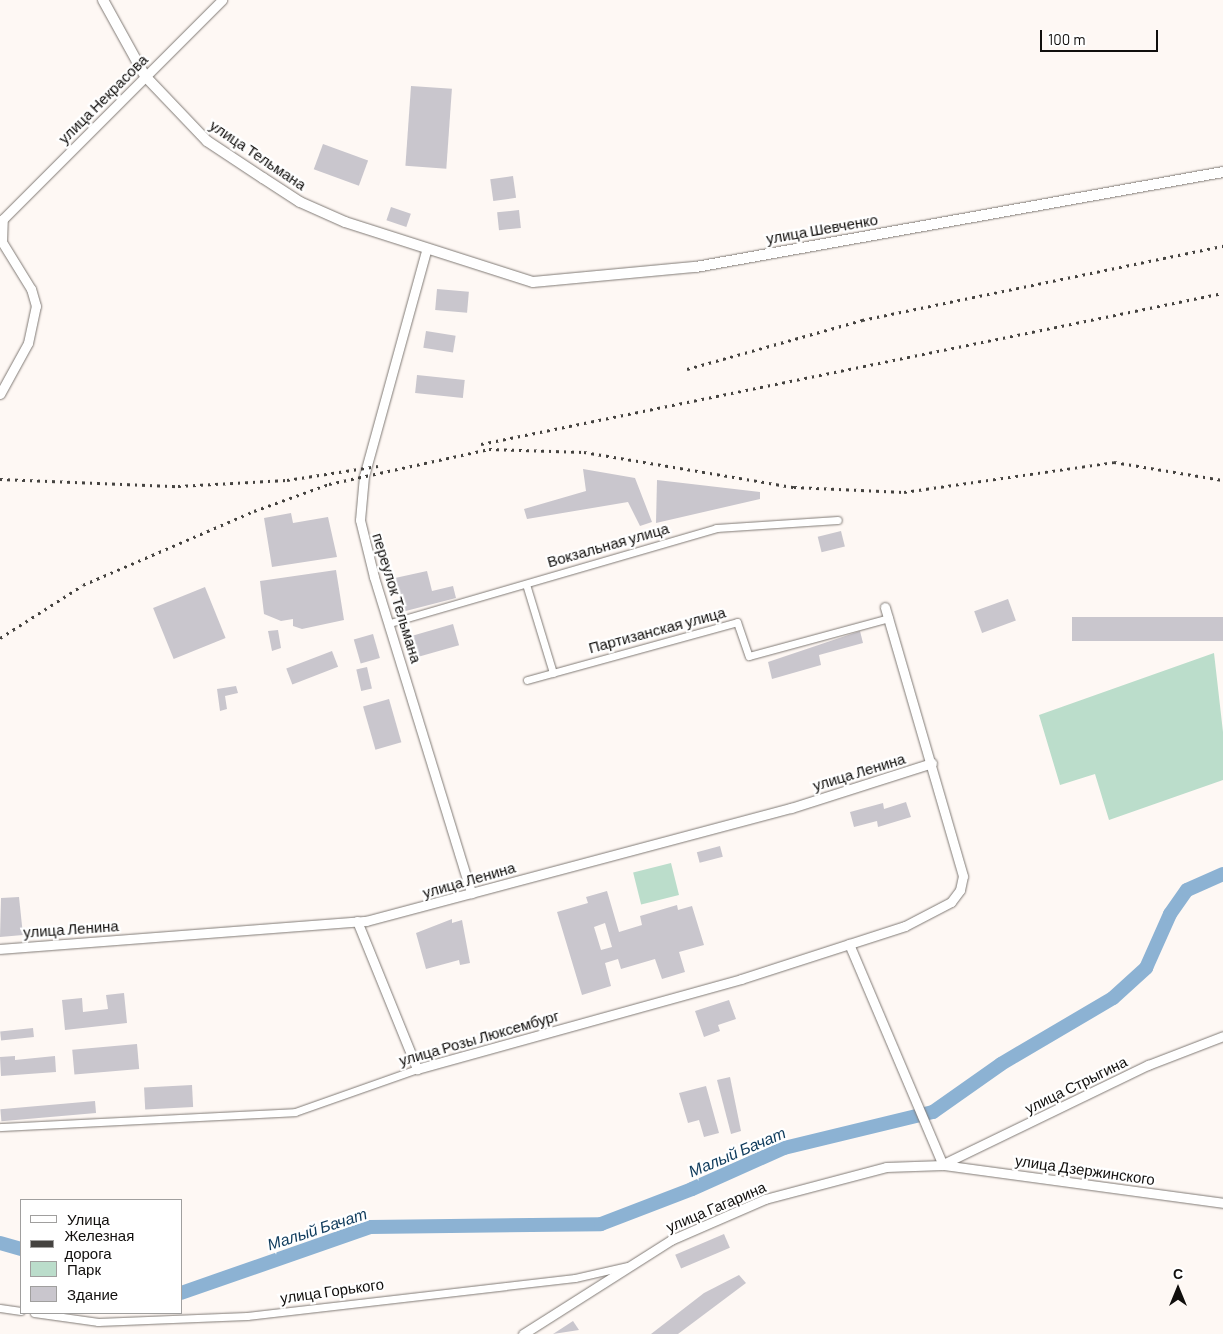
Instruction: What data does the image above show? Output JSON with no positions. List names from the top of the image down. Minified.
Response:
{"streets":{"main road":["улица Тельмана","улица Шевченко"],"street":["улица Некрасова","Вокзальная улица","переулок Тельмана","Партизанская улица","улица Ленина","улица Розы Люксембург","улица Стрыгина","улица Дзержинского","улица Гагарина","улица Горького"]},"crossings":[["улица Некрасова","улица Тельмана"],["улица Тельмана","улица Шевченко"],["улица Тельмана","переулок Тельмана"],["улица Шевченко","переулок Тельмана"],["Вокзальная улица","переулок Тельмана"],["переулок Тельмана","улица Ленина"],["улица Ленина","улица Розы Люксембург"],["улица Стрыгина","улица Дзержинского"],["улица Стрыгина","улица Гагарина"],["улица Дзержинского","улица Гагарина"],["улица Гагарина","улица Горького"]],"water":["Малый Бачат"],"legend":["Улица","Железная дорога","Парк","Здание"],"scale_bar":"100 m","north":"top"}
